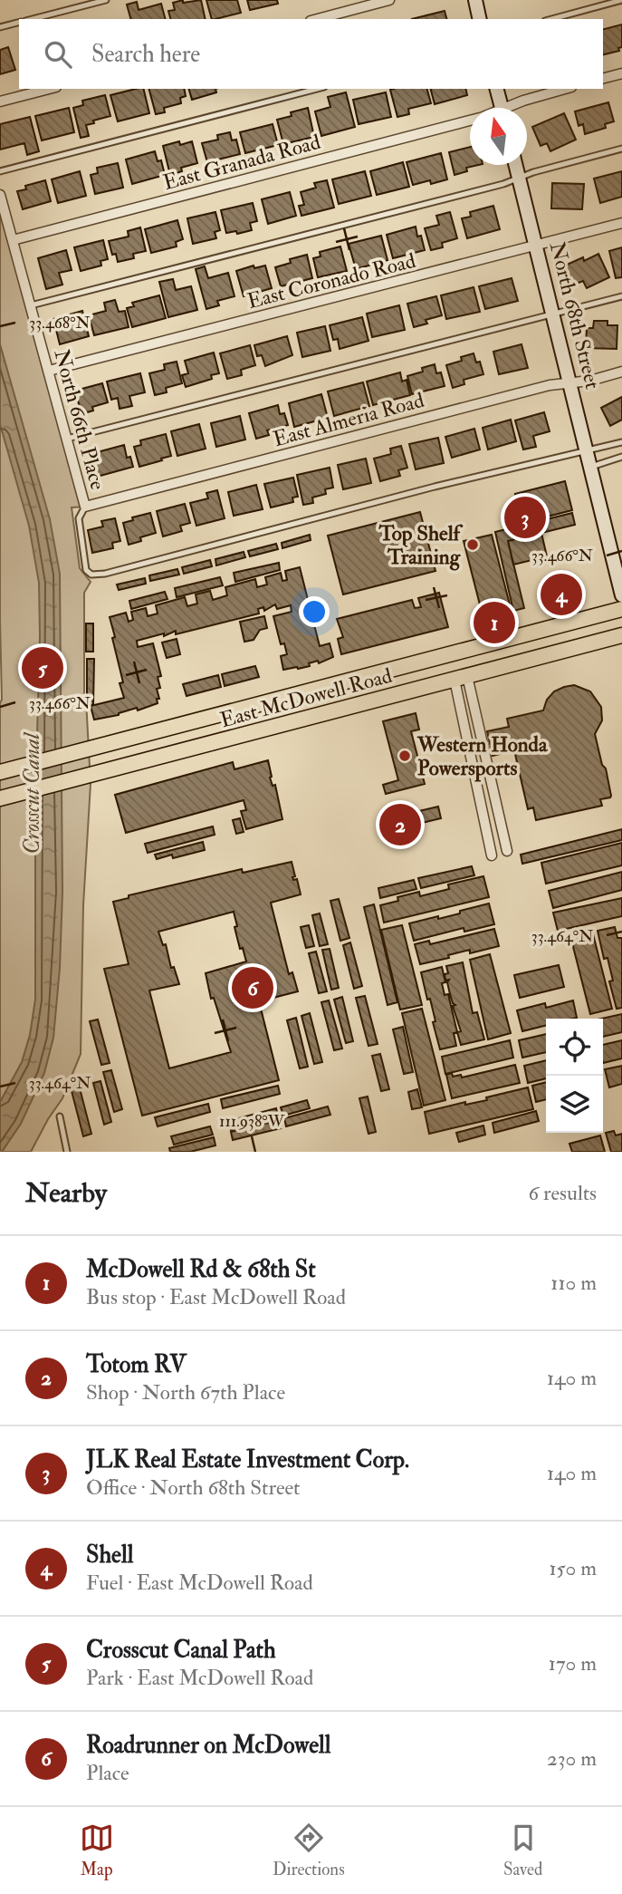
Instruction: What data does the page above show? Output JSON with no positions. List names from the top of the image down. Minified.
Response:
{"streets":{"main road":["East McDowell Road"],"street":["East Granada Road","East Coronado Road","North 68th Street","North 66th Place","East Almeria Road"]},"crossings":[["East Granada Road","North 66th Place"],["East Coronado Road","North 68th Street"],["East Coronado Road","North 66th Place"],["North 68th Street","East Almeria Road"],["North 66th Place","East Almeria Road"]],"water":["Crosscut Canal"],"places":["Top Shelf Training","Western Honda Powersports"],"north":"top","page":{"search":"Search here","pins":["3","4","1","5","2","6"],"heading":["Nearby","6 results"],"list":[{"mark":"1","name":"McDowell Rd & 68th St","note":"Bus stop · East McDowell Road","value":"110 m"},{"mark":"2","name":"Totom RV","note":"Shop · North 67th Place","value":"140 m"},{"mark":"3","name":"JLK Real Estate Investment Corp.","note":"Office · North 68th Street","value":"140 m"},{"mark":"4","name":"Shell","note":"Fuel · East McDowell Road","value":"150 m"},{"mark":"5","name":"Crosscut Canal Path","note":"Park · East McDowell Road","value":"170 m"},{"mark":"6","name":"Roadrunner on McDowell","note":"Place","value":"230 m"}],"nav":["Map","Directions","Saved"]},"coordinates":["33.468°N","33.466°N","33.464°N","111.938°W"]}
